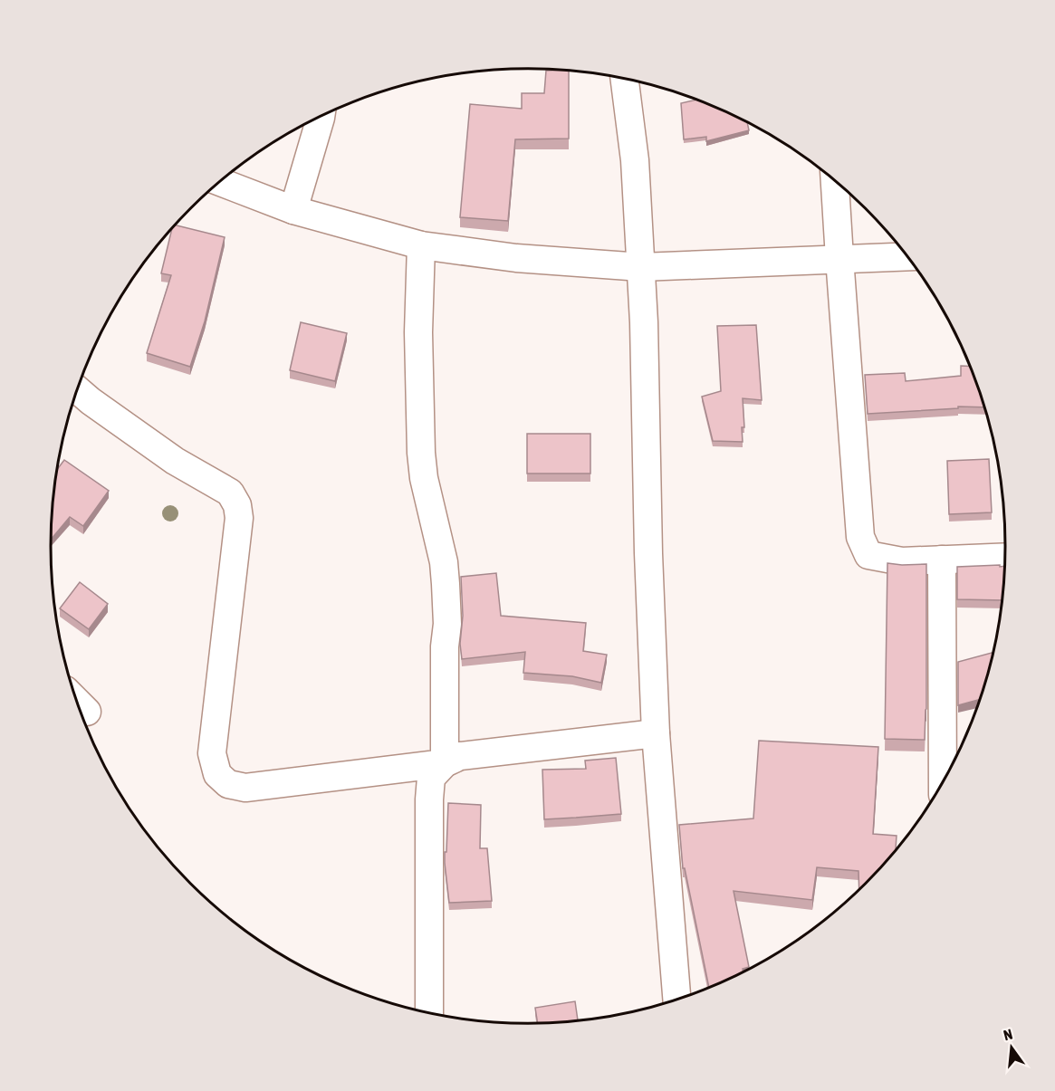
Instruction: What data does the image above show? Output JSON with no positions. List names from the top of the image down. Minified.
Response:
{"north":"top"}
